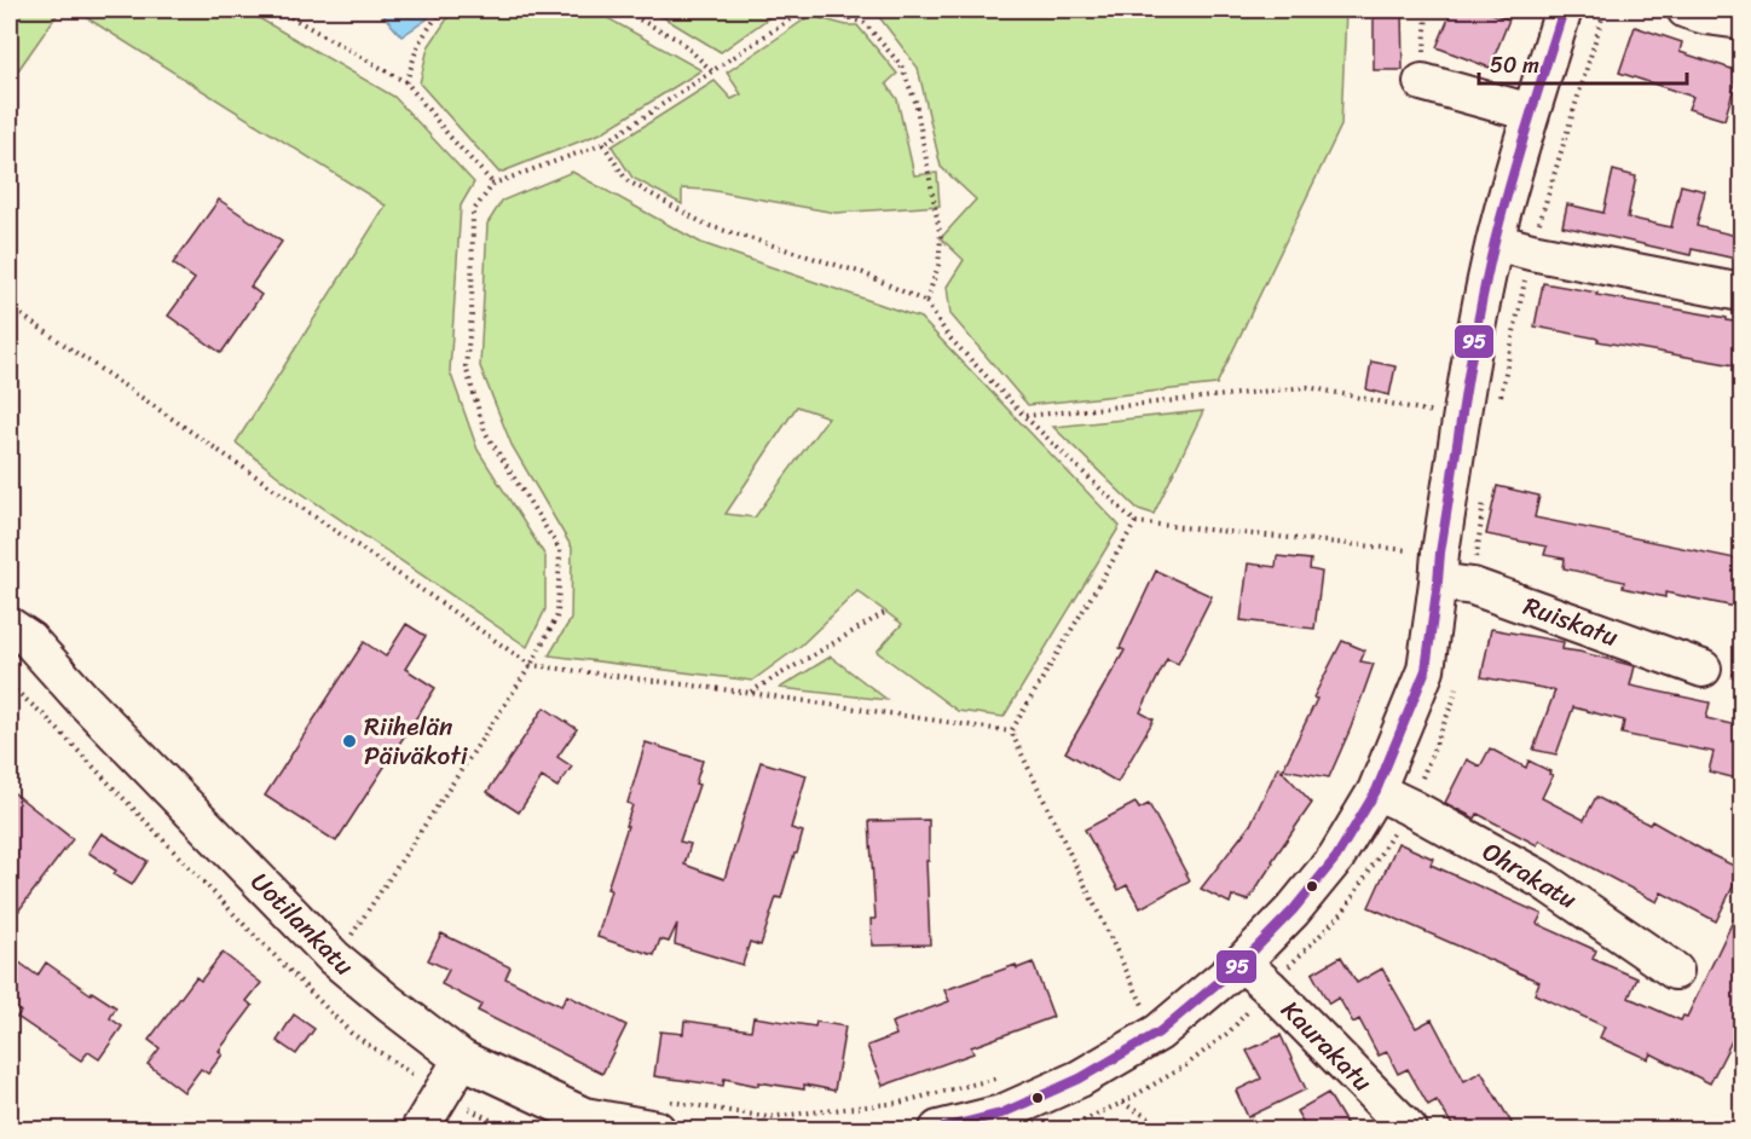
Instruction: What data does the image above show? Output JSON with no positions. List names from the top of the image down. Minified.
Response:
{"streets":{"street":["Ruiskatu","Ohrakatu","Uotilankatu","Kaurakatu"]},"places":["Riihelän Päiväkoti"],"lines":["transit line 95"],"scale_bar":"50 m"}
